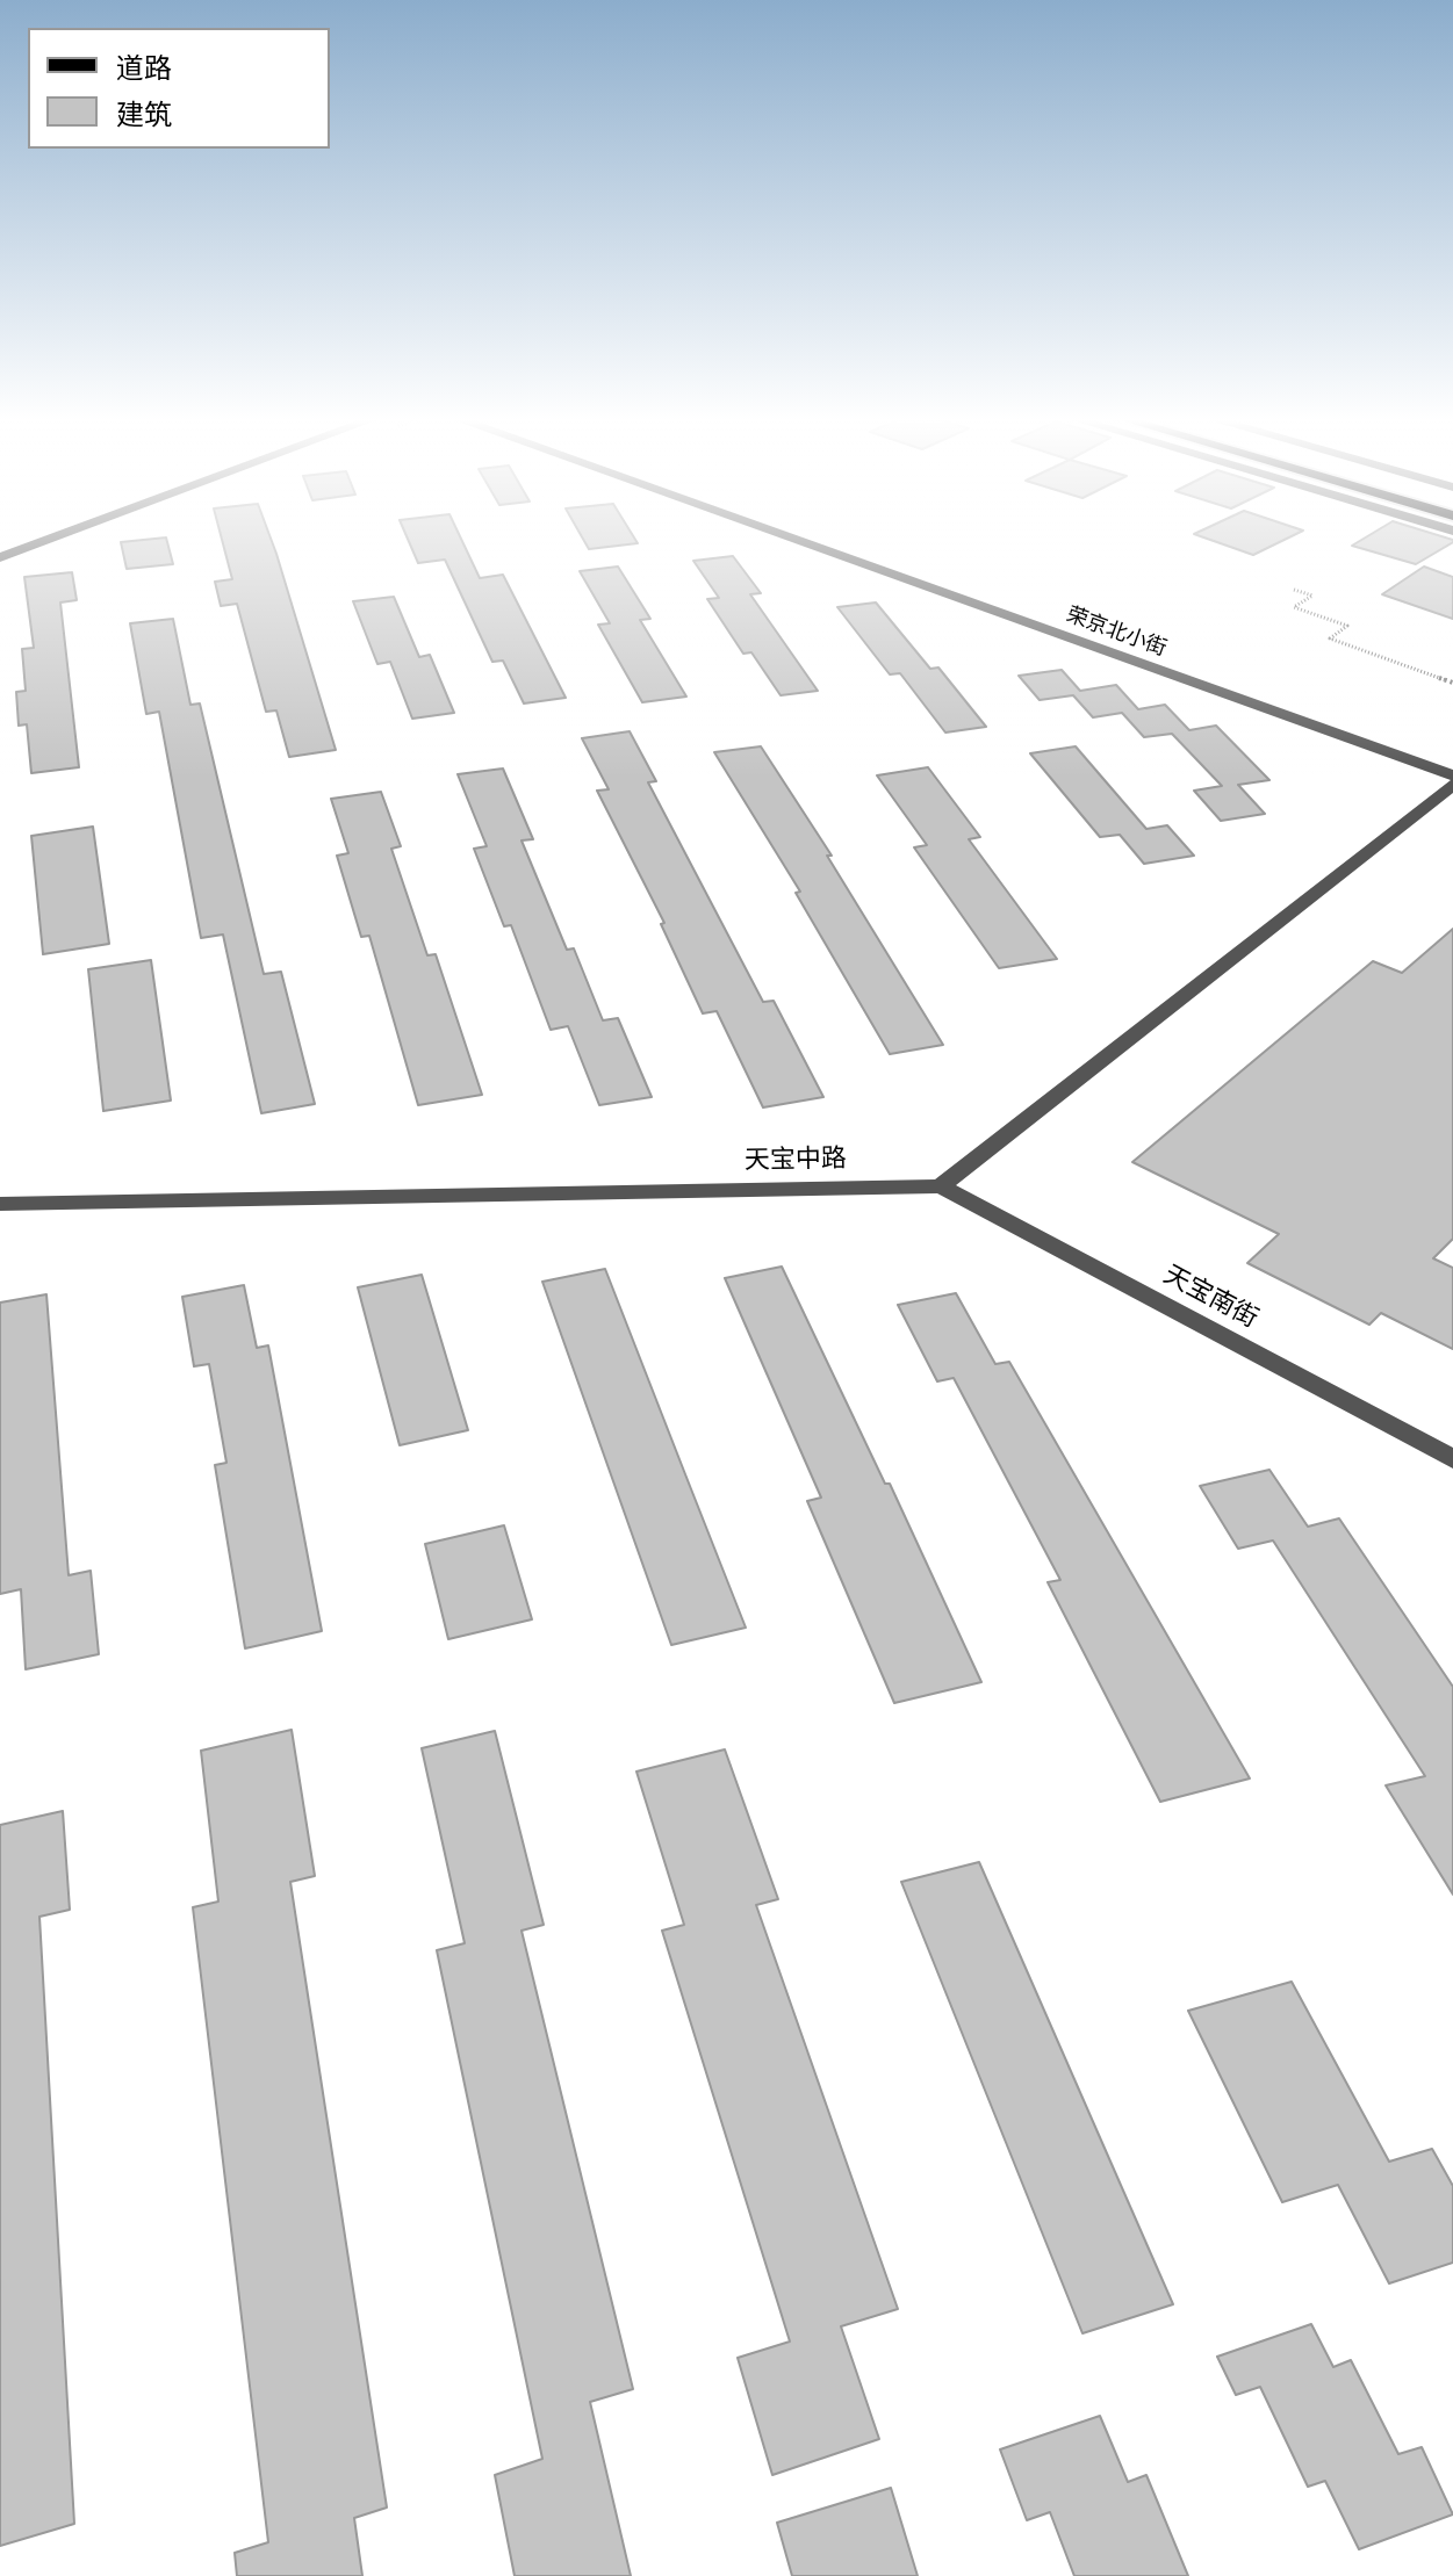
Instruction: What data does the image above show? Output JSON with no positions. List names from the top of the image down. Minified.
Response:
{"streets":{"street":["荣京北小街","天宝中路","天宝南街"]},"crossings":[["天宝中路","天宝南街"]],"legend":["道路","建筑"]}
